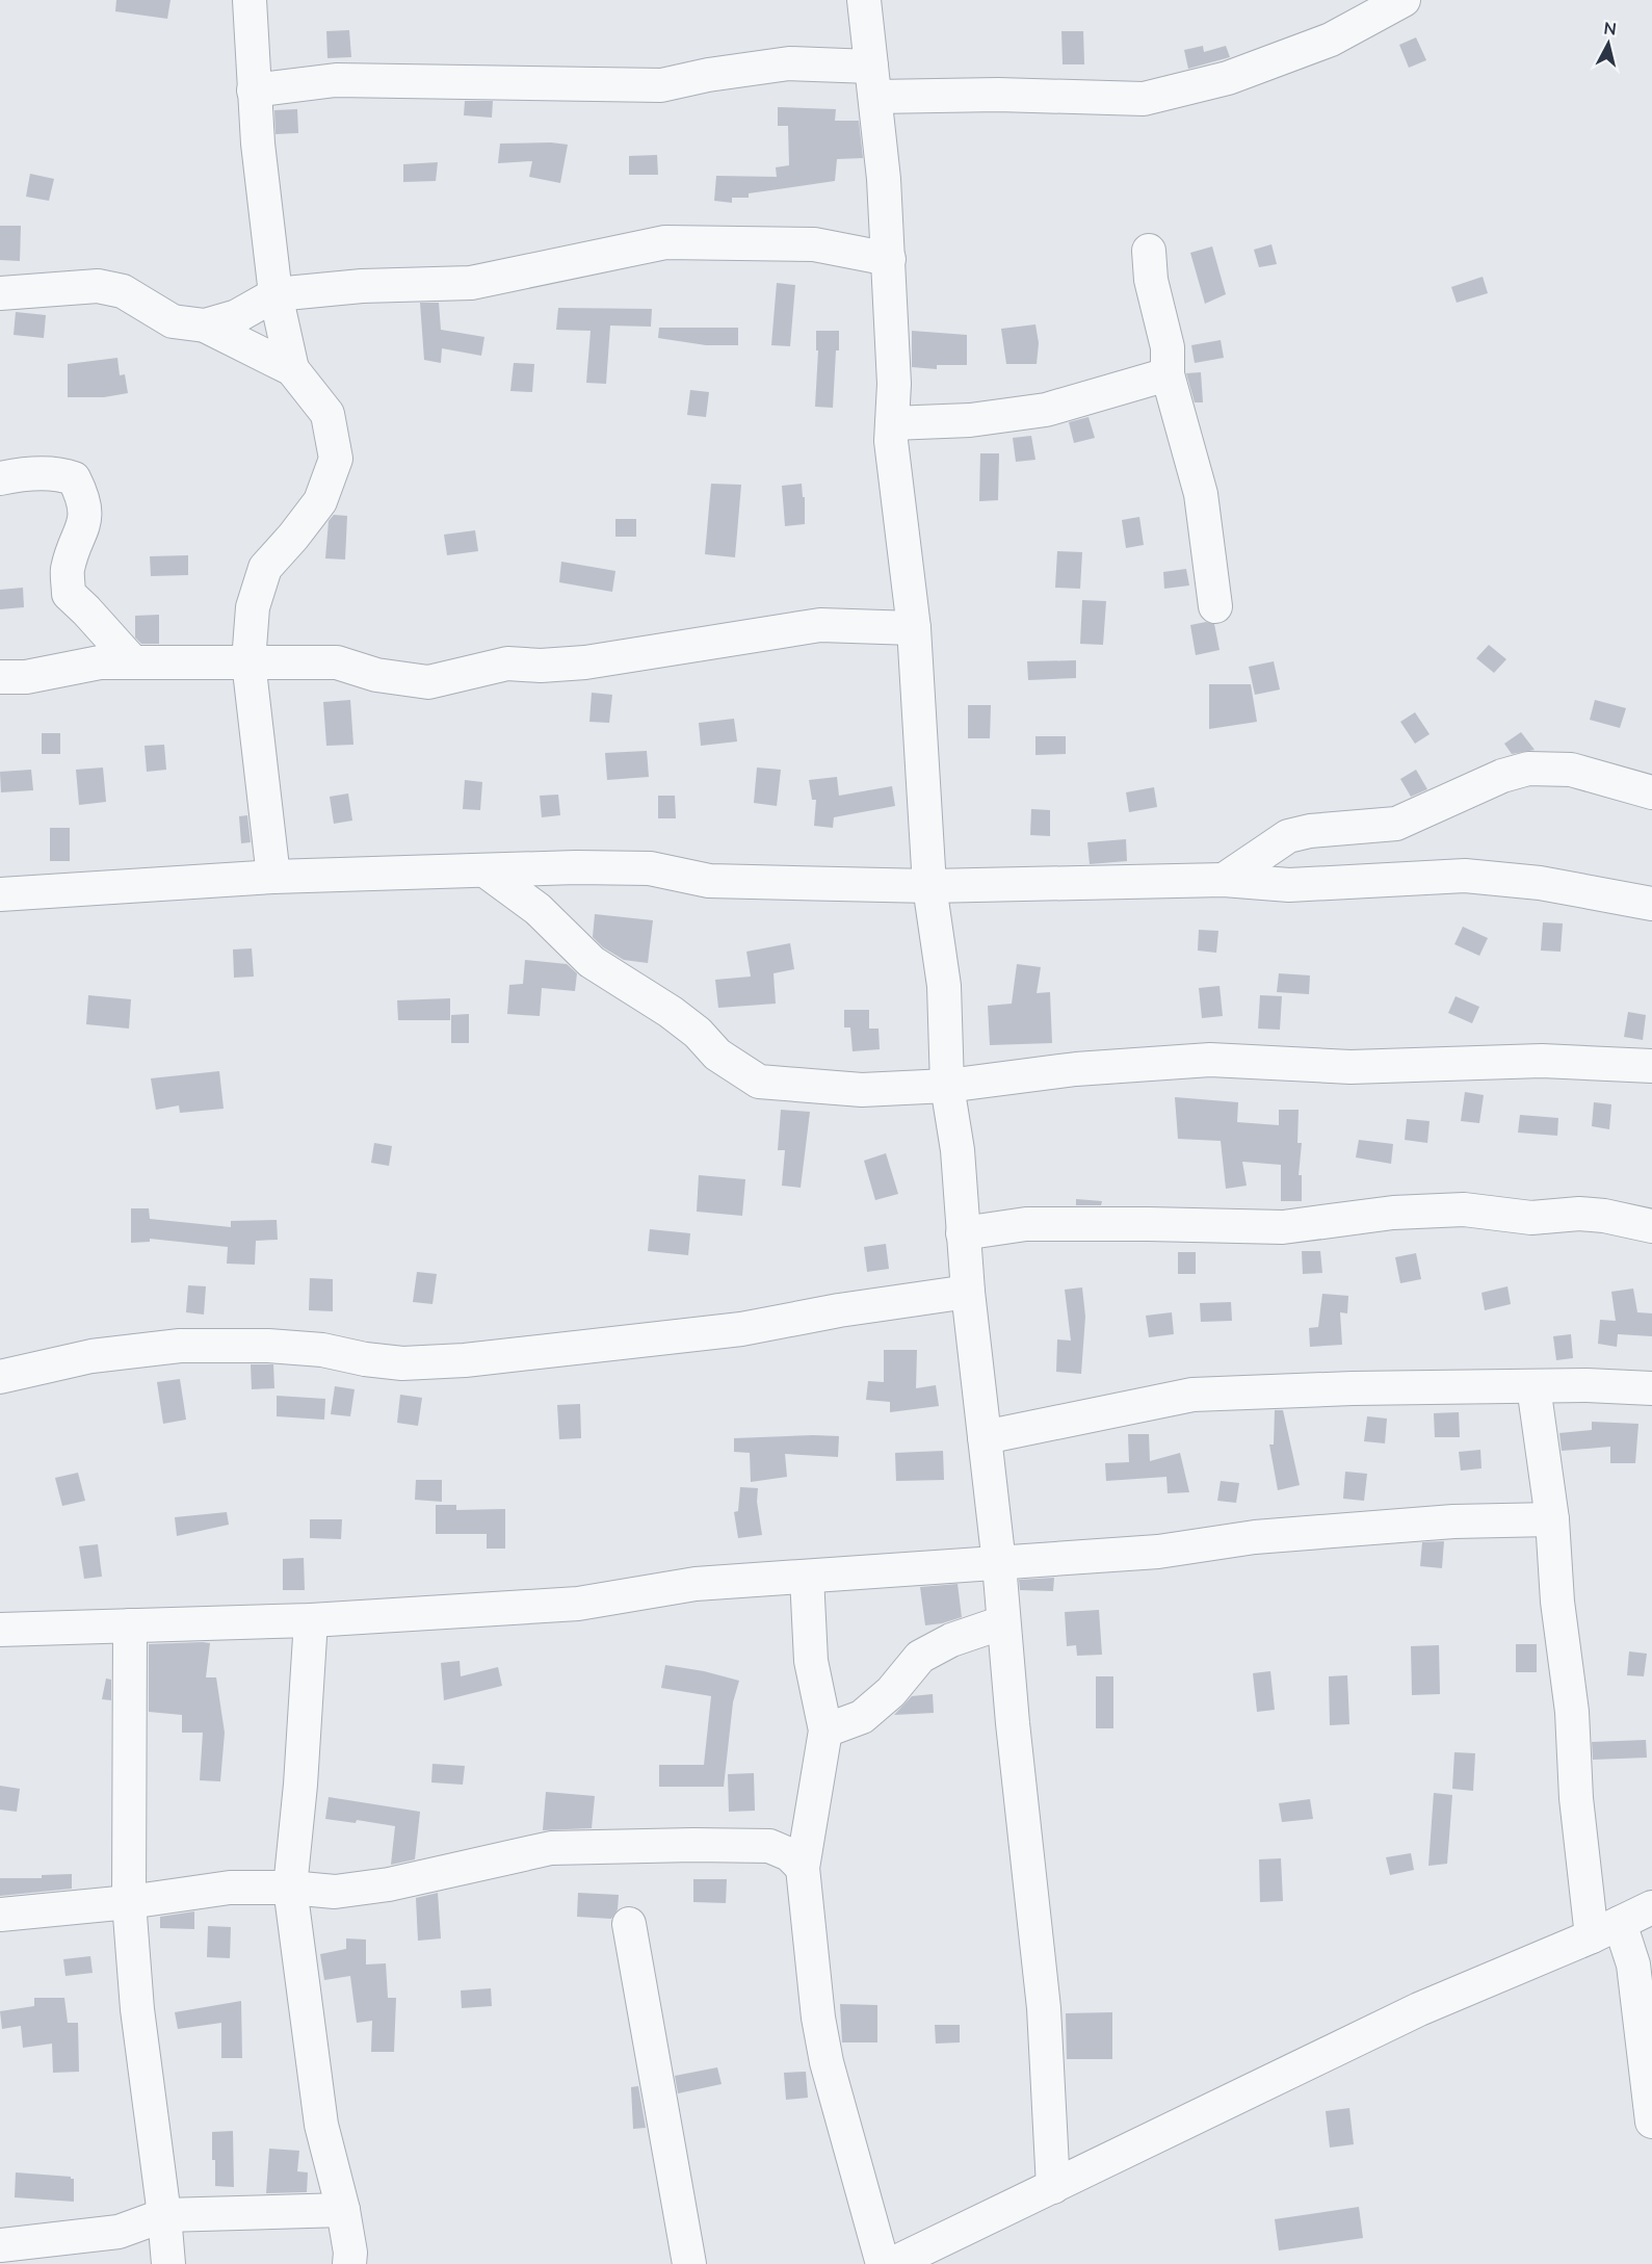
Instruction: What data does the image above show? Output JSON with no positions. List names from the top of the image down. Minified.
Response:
{"north":"top"}
